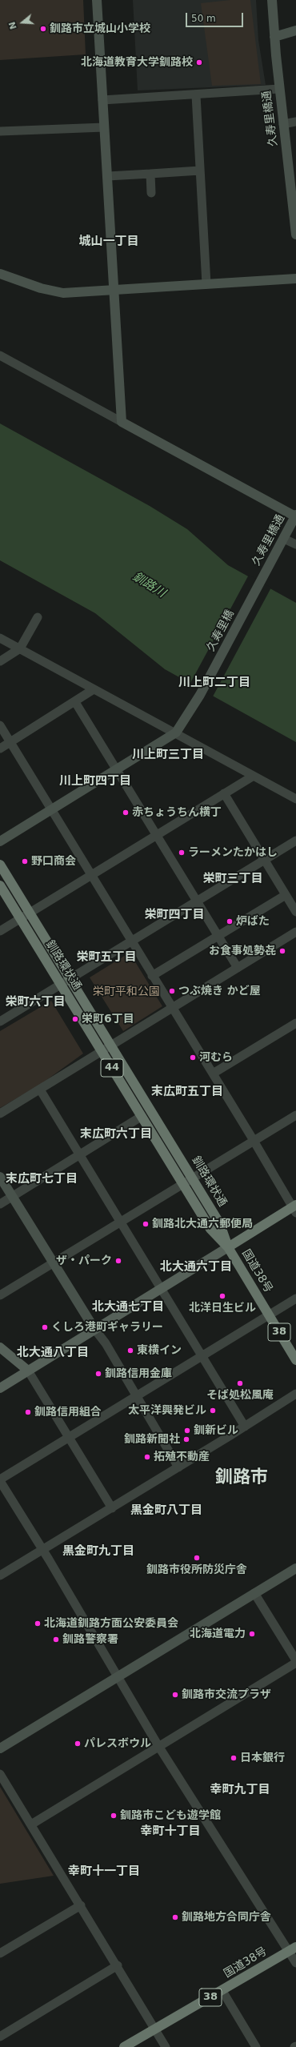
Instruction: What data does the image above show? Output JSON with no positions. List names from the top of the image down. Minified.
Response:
{"streets":{"highway":["釧路環状通","44","国道38号","38"],"street":["久寿里橋通","久寿里橋"]},"crossings":[["久寿里橋通","久寿里橋"],["釧路環状通","国道38号"]],"districts":["城山一丁目","川上町二丁目","川上町三丁目","川上町四丁目","栄町三丁目","栄町四丁目","栄町五丁目","栄町六丁目","末広町五丁目","末広町六丁目","末広町七丁目","北大通六丁目","北大通七丁目","北大通八丁目","釧路市","黒金町八丁目","黒金町九丁目","幸町九丁目","幸町十丁目","幸町十一丁目"],"water":["釧路川"],"parks":["栄町平和公園"],"places":["釧路市立城山小学校","北海道教育大学釧路校","赤ちょうちん横丁","ラーメンたかはし","野口商会","炉ばた","お食事処勢㐂","つぶ焼き かど屋","栄町6丁目","河むら","釧路北大通六郵便局","ザ・パーク","北洋日生ビル","くしろ港町ギャラリー","東横イン","釧路信用金庫","そば処松風庵","太平洋興発ビル","釧路信用組合","釧新ビル","釧路新聞社","拓殖不動産","釧路市役所防災庁舎","北海道釧路方面公安委員会","北海道電力","釧路警察署","釧路市交流プラザ","パレスボウル","日本銀行","釧路市こども遊学館","釧路地方合同庁舎"],"scale_bar":"50 m","north":"left"}
